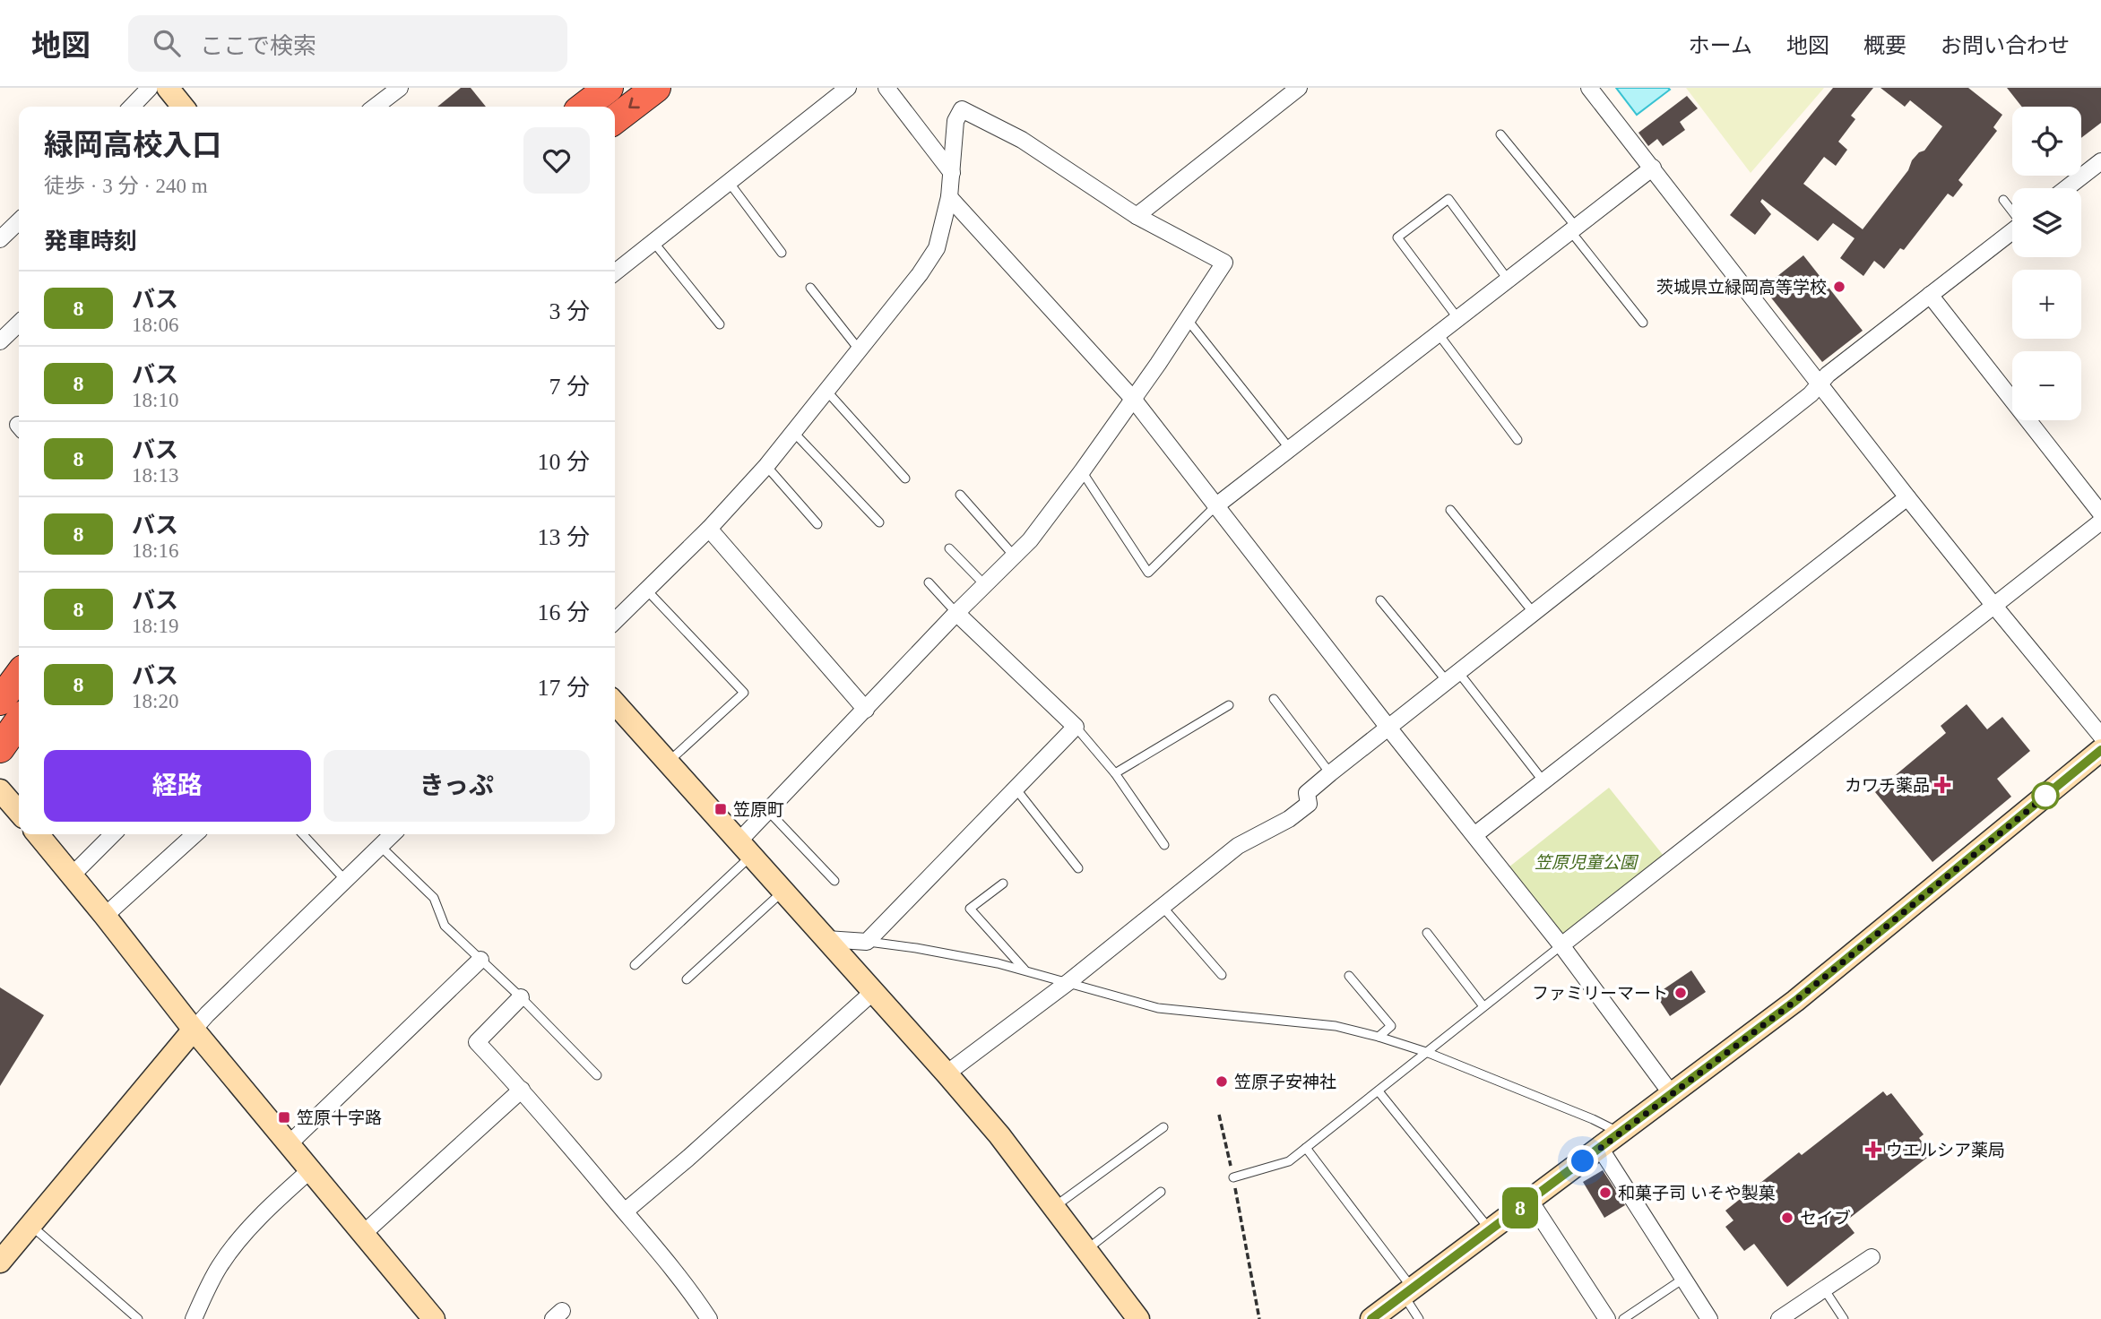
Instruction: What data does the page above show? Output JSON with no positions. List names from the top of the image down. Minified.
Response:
{"parks":["笠原児童公園"],"places":{"other":["茨城県立緑岡高等学校","ファミリーマート","笠原子安神社","和菓子司 いそや製菓","セイブ"],"health":["カワチ薬品","ウエルシア薬局"],"transit":["笠原町","笠原十字路"]},"lines":["bus line 8"],"page":{"header":"地図","search":"ここで検索","nav":["ホーム","地図","概要","お問い合わせ"],"on_map":"8","map_buttons":["+","−"],"heading":[["緑岡高校入口","徒歩 · 3 分 · 240 m"],"発車時刻"],"list":[{"mark":"8","name":"バス","note":"18:06","value":"3 分"},{"mark":"8","name":"バス","note":"18:10","value":"7 分"},{"mark":"8","name":"バス","note":"18:13","value":"10 分"},{"mark":"8","name":"バス","note":"18:16","value":"13 分"},{"mark":"8","name":"バス","note":"18:19","value":"16 分"},{"mark":"8","name":"バス","note":"18:20","value":"17 分"}],"buttons":["経路","きっぷ"]}}
